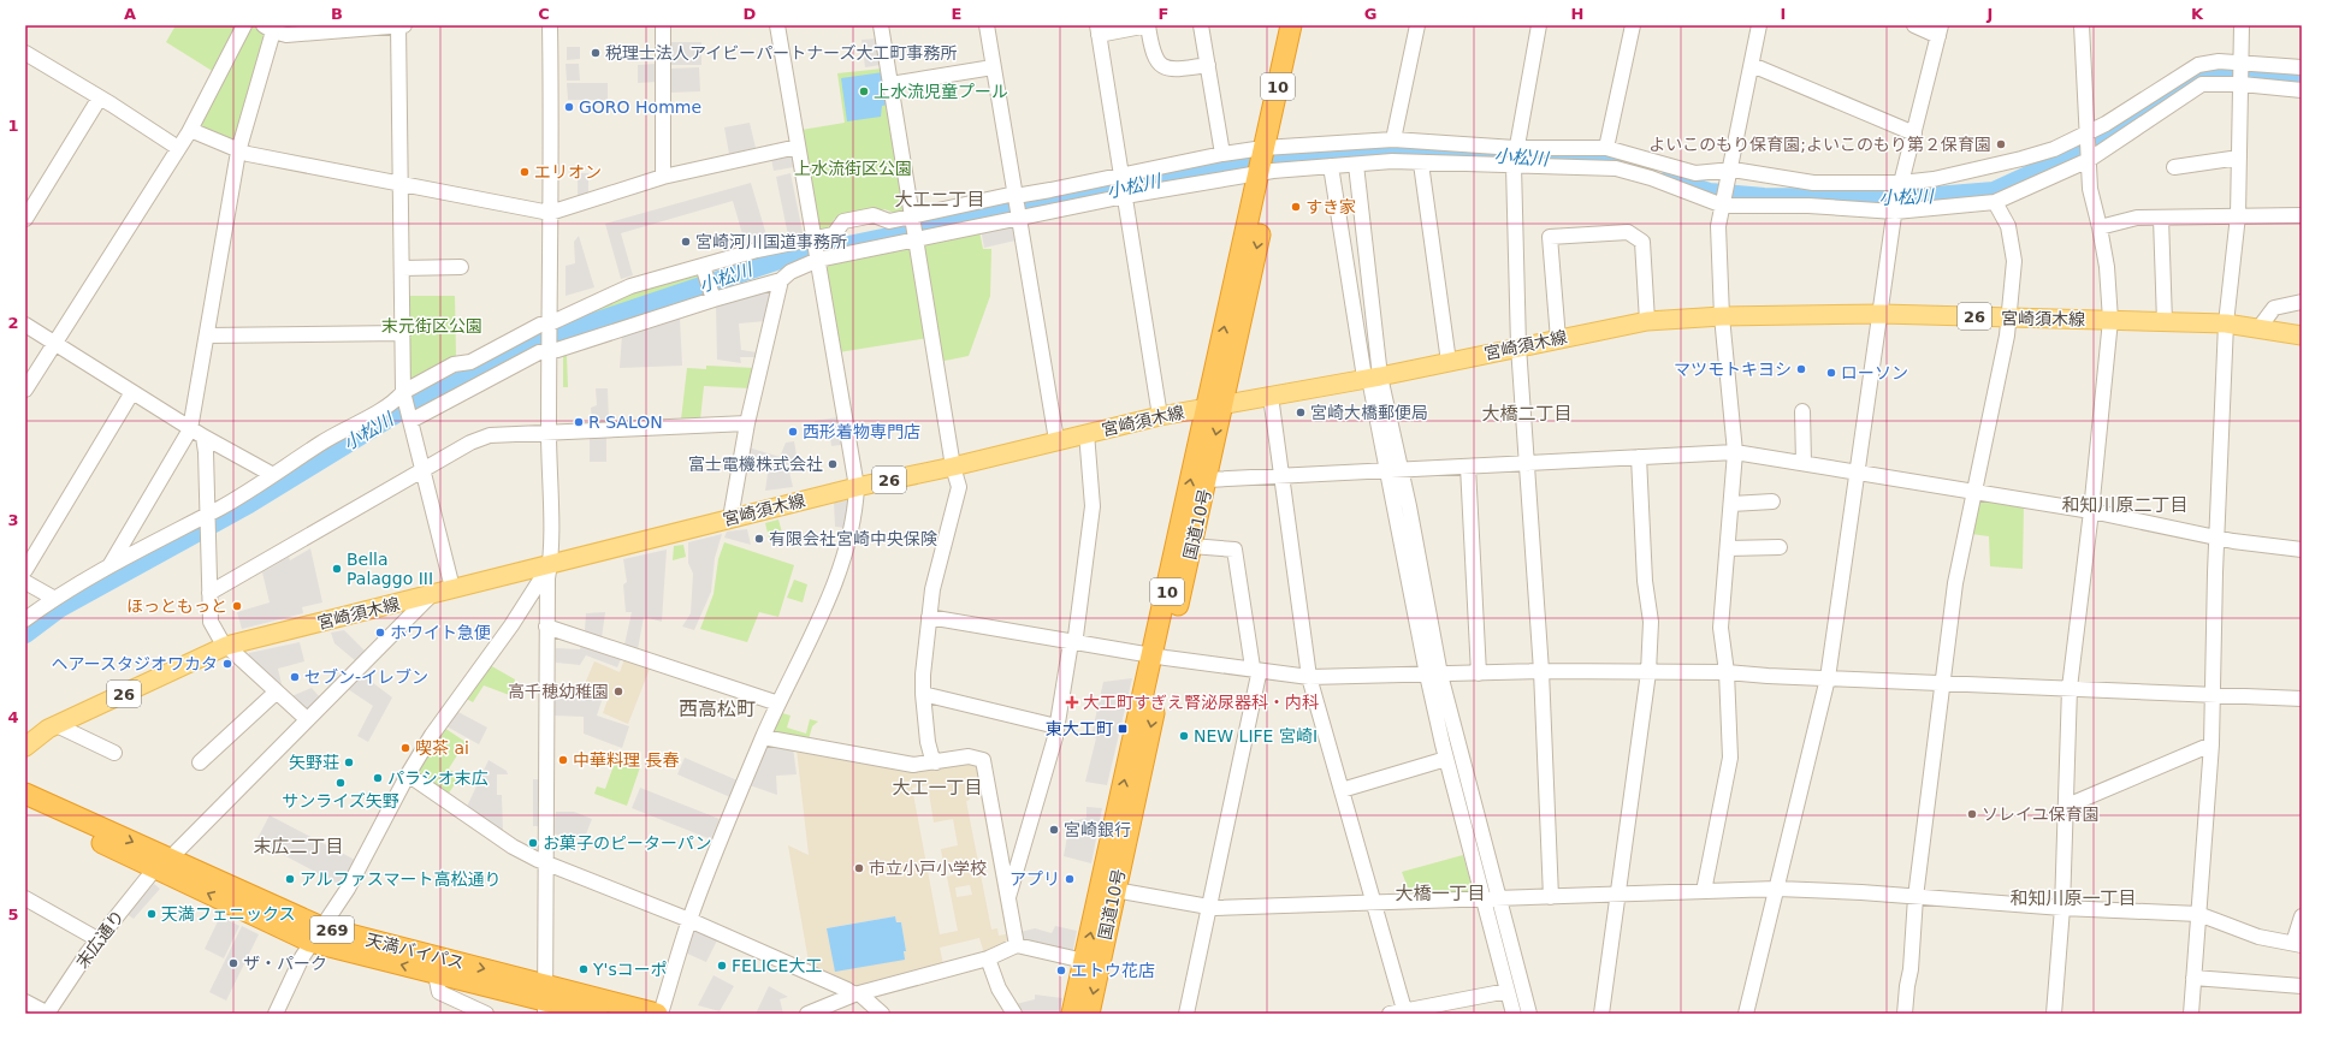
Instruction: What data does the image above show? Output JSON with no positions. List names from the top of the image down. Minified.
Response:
{"streets":{"highway":["10","国道10号","269","天満バイパス"],"main road":["26","宮崎須木線"],"street":["末広通り"]},"crossings":[["10","国道10号"],["宮崎須木線","国道10号"],["宮崎須木線","末広通り"],["末広通り","天満バイパス"]],"districts":["大工二丁目","大橋二丁目","和知川原二丁目","西高松町","大工一丁目","末広二丁目","大橋一丁目","和知川原一丁目"],"water":["小松川"],"parks":["上水流街区公園","末元街区公園"],"places":{"other":["税理士法人アイビーパートナーズ大工町事務所","上水流児童プール","GORO Homme","よいこのもり保育園;よいこのもり第２保育園","エリオン","すき家","宮崎河川国道事務所","マツモトキヨシ","ローソン","宮崎大橋郵便局","R SALON","西形着物専門店","富士電機株式会社","有限会社宮崎中央保険","Bella Palaggo III","ほっともっと","ホワイト急便","ヘアースタジオワカタ","セブン-イレブン","高千穂幼稚園","NEW LIFE 宮崎Ⅰ","喫茶 ai","中華料理 長春","矢野荘","パラシオ末広","サンライズ矢野","ソレイユ保育園","宮崎銀行","お菓子のピーターパン","市立小戸小学校","アルファスマート高松通り","アプリ","天満フェニックス","ザ・パーク","FELICE大工","Y'sコーポ","エトウ花店"],"health":["大工町すぎえ腎泌尿器科・内科"],"transit":["東大工町"]},"grid":{"columns":["A","B","C","D","E","F","G","H","I","J","K"],"rows":["1","2","3","4","5"]}}
